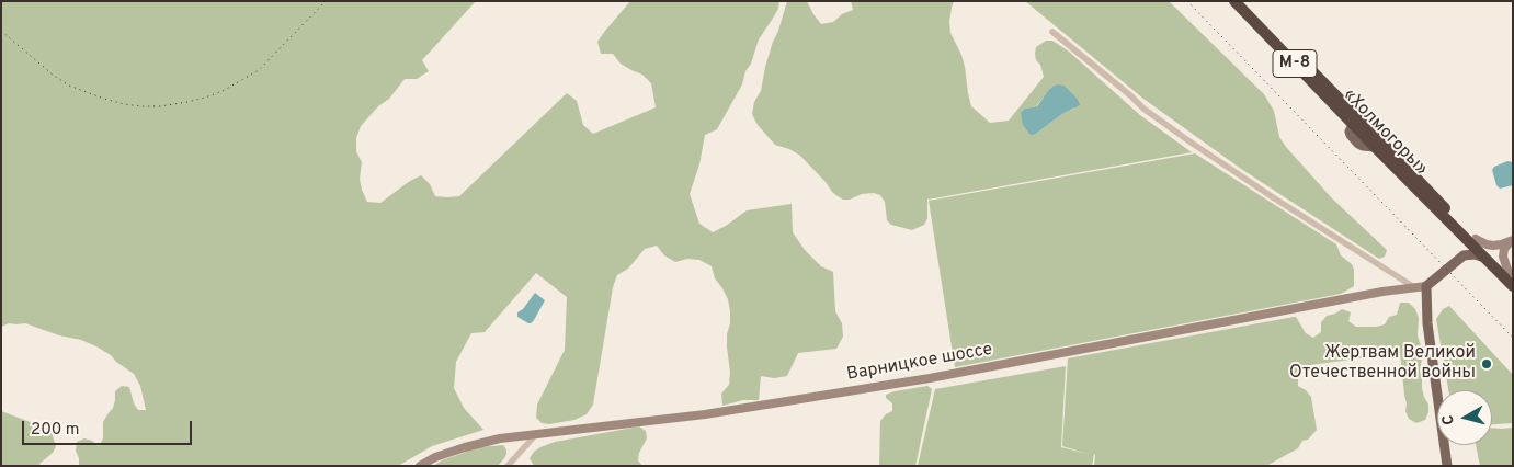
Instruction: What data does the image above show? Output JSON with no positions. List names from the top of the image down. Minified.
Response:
{"streets":{"highway":["М-8","«Холмогоры»"],"street":["Варницкое шоссе"]},"places":["Жертвам Великой Отечественной войны"],"scale_bar":"200 m","north":"left"}
